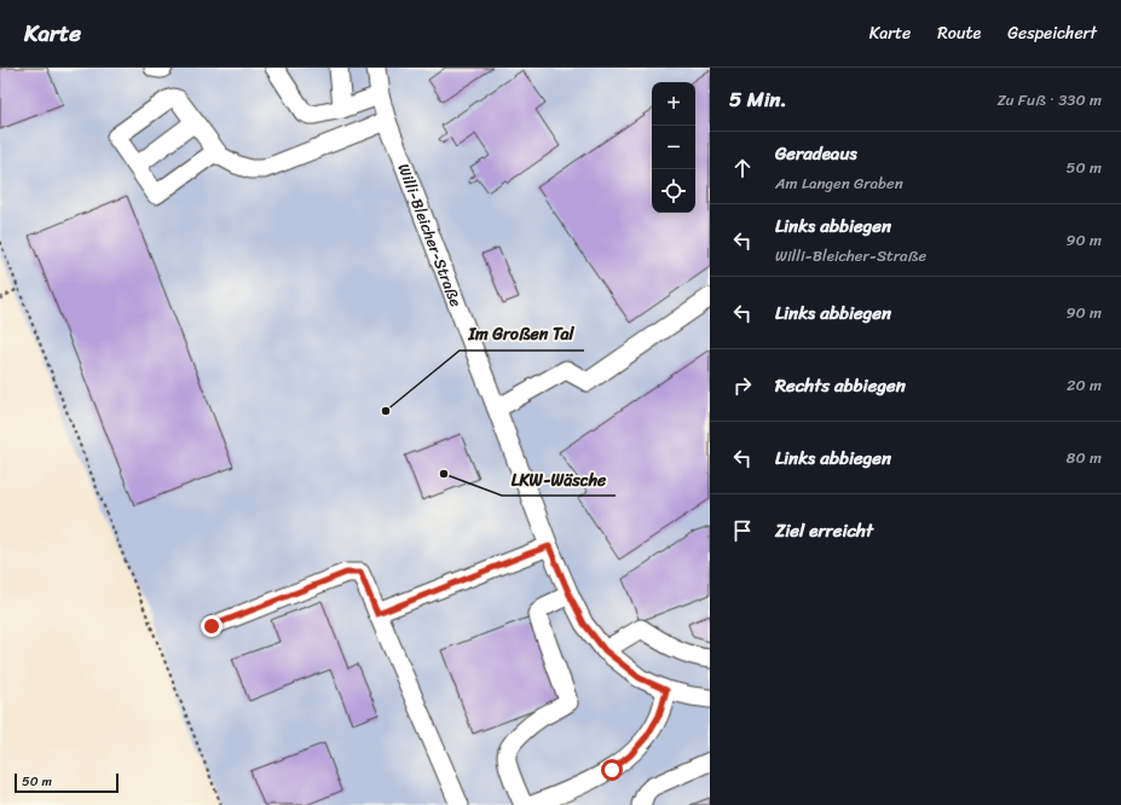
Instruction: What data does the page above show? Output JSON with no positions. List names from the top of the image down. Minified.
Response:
{"streets":{"street":["Willi-Bleicher-Straße"]},"places":["Im Großen Tal","LKW-Wäsche"],"scale_bar":"50 m","page":{"header":"Karte","nav":["Karte","Route","Gespeichert"],"heading":["5 Min.","Zu Fuß · 330 m"],"map_buttons":["+","−"],"list":[["Geradeaus","Am Langen Graben","50 m"],["Links abbiegen","Willi-Bleicher-Straße","90 m"],["Links abbiegen","90 m"],["Rechts abbiegen","20 m"],["Links abbiegen","80 m"],"Ziel erreicht"],"scale":"50 m"}}
